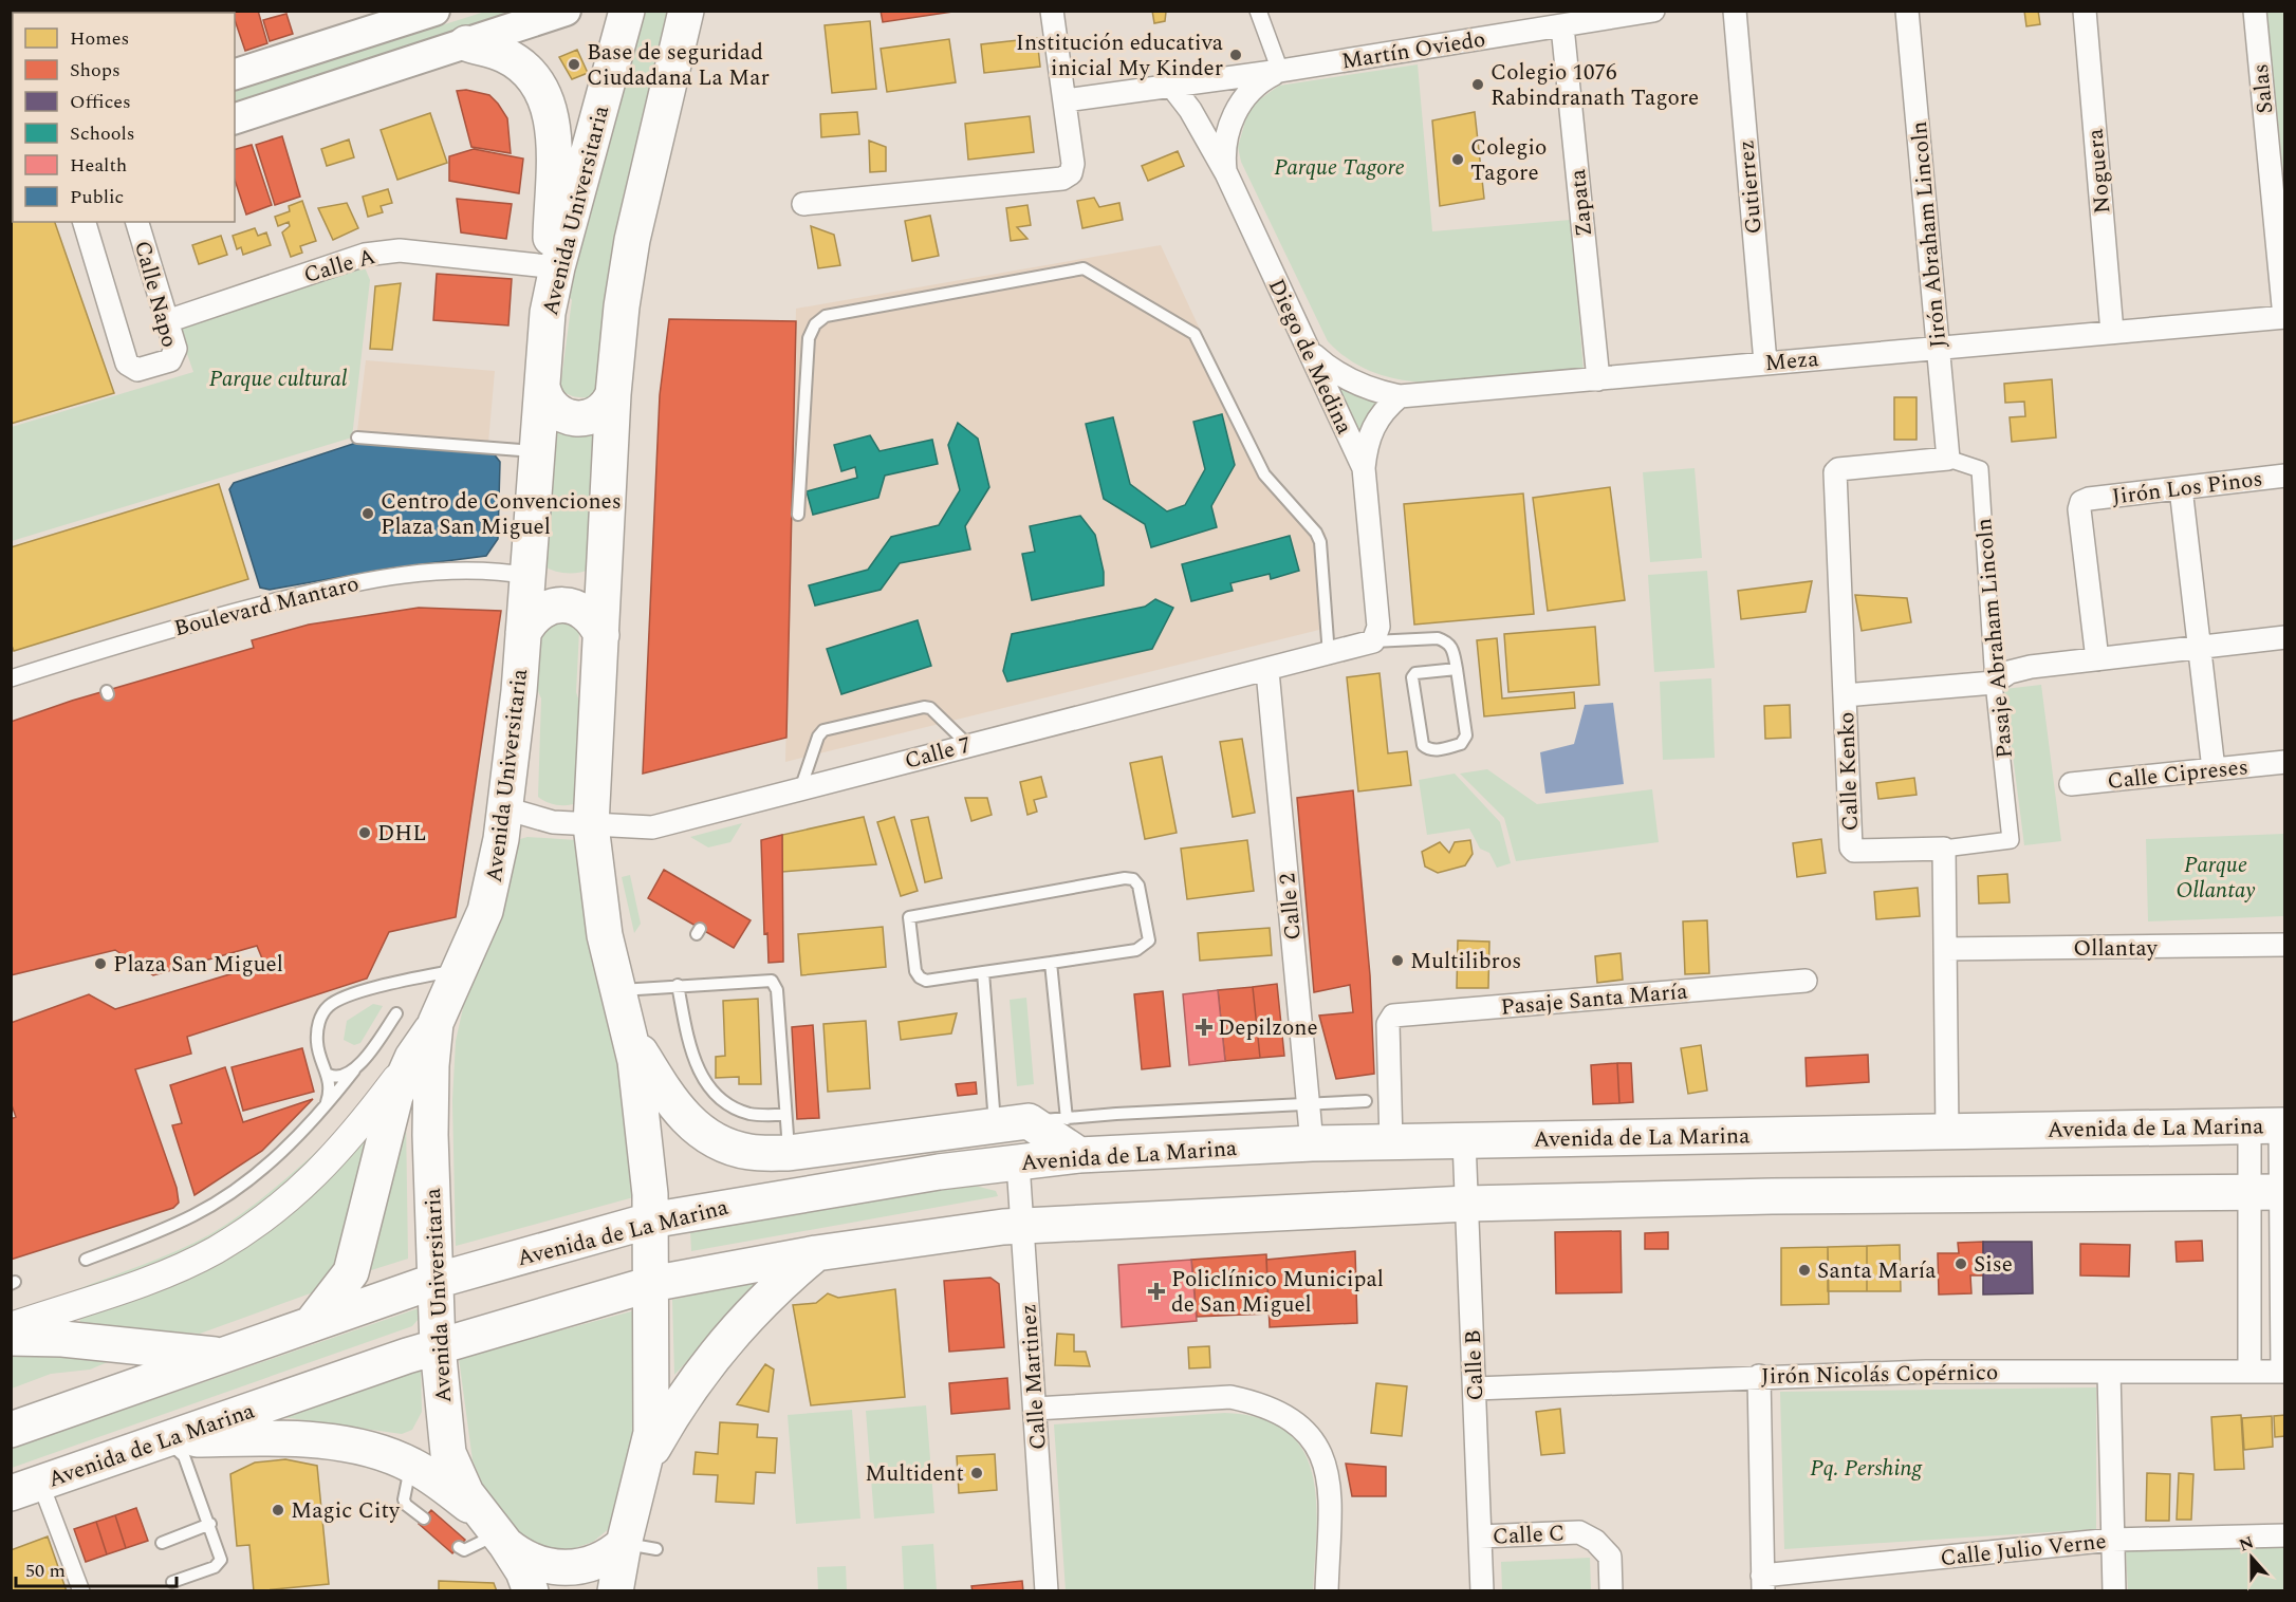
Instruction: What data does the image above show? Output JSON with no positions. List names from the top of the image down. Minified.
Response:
{"streets":{"main road":["Avenida Universitaria","Avenida de La Marina"],"street":["Martín Oviedo","Salas","Noguera","Gutierrez","Zapata","Jirón Abraham Lincoln","Calle A","Calle Napo","Diego de Medina","Meza","Jirón Los Pinos","Boulevard Mantaro","Pasaje Abraham Lincoln","Calle 7","Calle Kenko","Calle Cipreses","Calle 2","Ollantay","Pasaje Santa María","Calle B","Jirón Nicolás Copérnico","Calle Martinez","Calle C","Calle Julio Verne"]},"crossings":[["Martín Oviedo","Zapata"],["Martín Oviedo","Diego de Medina"],["Salas","Meza"],["Noguera","Meza"],["Gutierrez","Meza"],["Zapata","Meza"],["Avenida Universitaria","Calle A"],["Avenida Universitaria","Boulevard Mantaro"],["Avenida Universitaria","Calle 7"],["Avenida Universitaria","Avenida de La Marina"],["Jirón Abraham Lincoln","Meza"],["Jirón Abraham Lincoln","Pasaje Abraham Lincoln"],["Jirón Abraham Lincoln","Calle Kenko"],["Calle A","Calle Napo"],["Diego de Medina","Meza"],["Diego de Medina","Calle 7"],["Pasaje Abraham Lincoln","Calle Kenko"],["Calle 7","Calle 2"],["Calle 2","Avenida de La Marina"],["Pasaje Santa María","Avenida de La Marina"],["Avenida de La Marina","Calle B"],["Avenida de La Marina","Calle Martinez"],["Calle B","Jirón Nicolás Copérnico"],["Calle B","Calle C"]],"parks":["Parque Tagore","Parque cultural","Parque Ollantay","Pq. Pershing"],"places":{"other":["Institución educativa inicial My Kinder","Base de seguridad Ciudadana La Mar","Colegio 1076 Rabindranath Tagore","Colegio Tagore","Centro de Convenciones Plaza San Miguel","DHL","Multilibros","Plaza San Miguel","Sise","Santa María","Multident","Magic City"],"health":["Depilzone","Policlínico Municipal de San Miguel"]},"legend":["Homes","Shops","Offices","Schools","Health","Public"],"scale_bar":"50 m","north":"top"}
